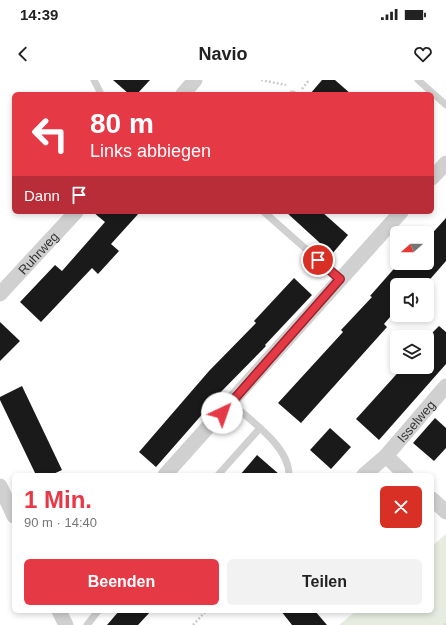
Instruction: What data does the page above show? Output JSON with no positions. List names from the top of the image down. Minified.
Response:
{"streets":{"street":["Ruhrweg","Isselweg"]},"north":"left","page":{"status":"14:39","header":"Navio","turn":["80 m","Links abbiegen"],"then":"Dann","heading":["1 Min.","90 m · 14:40"],"buttons":["Beenden","Teilen"]}}
